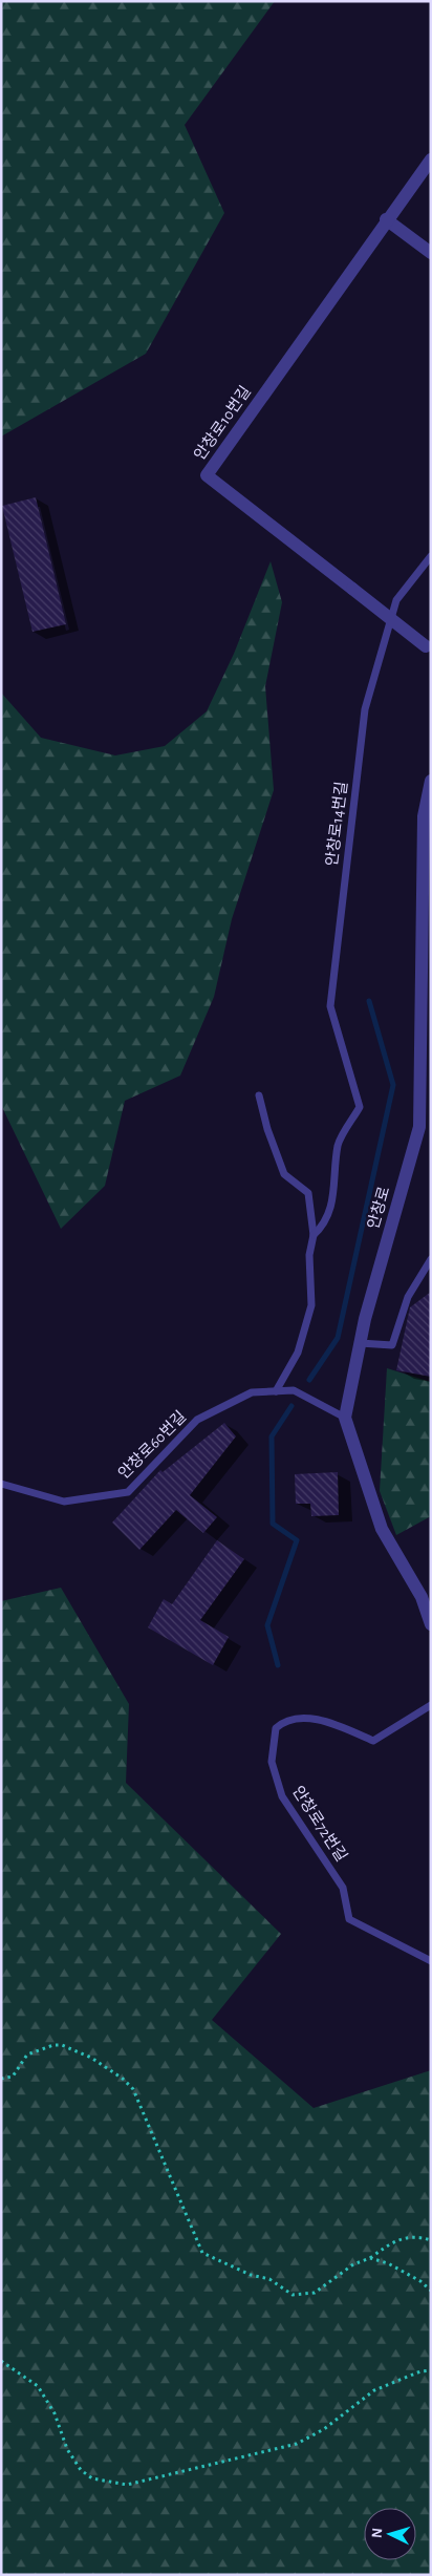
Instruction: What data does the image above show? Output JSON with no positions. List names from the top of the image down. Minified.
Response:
{"streets":{"street":["안창로10번길","안창로"],"lane":["안창로14번길","안창로60번길","안창로72번길"]},"crossings":[["안창로","안창로60번길"]],"north":"left"}
